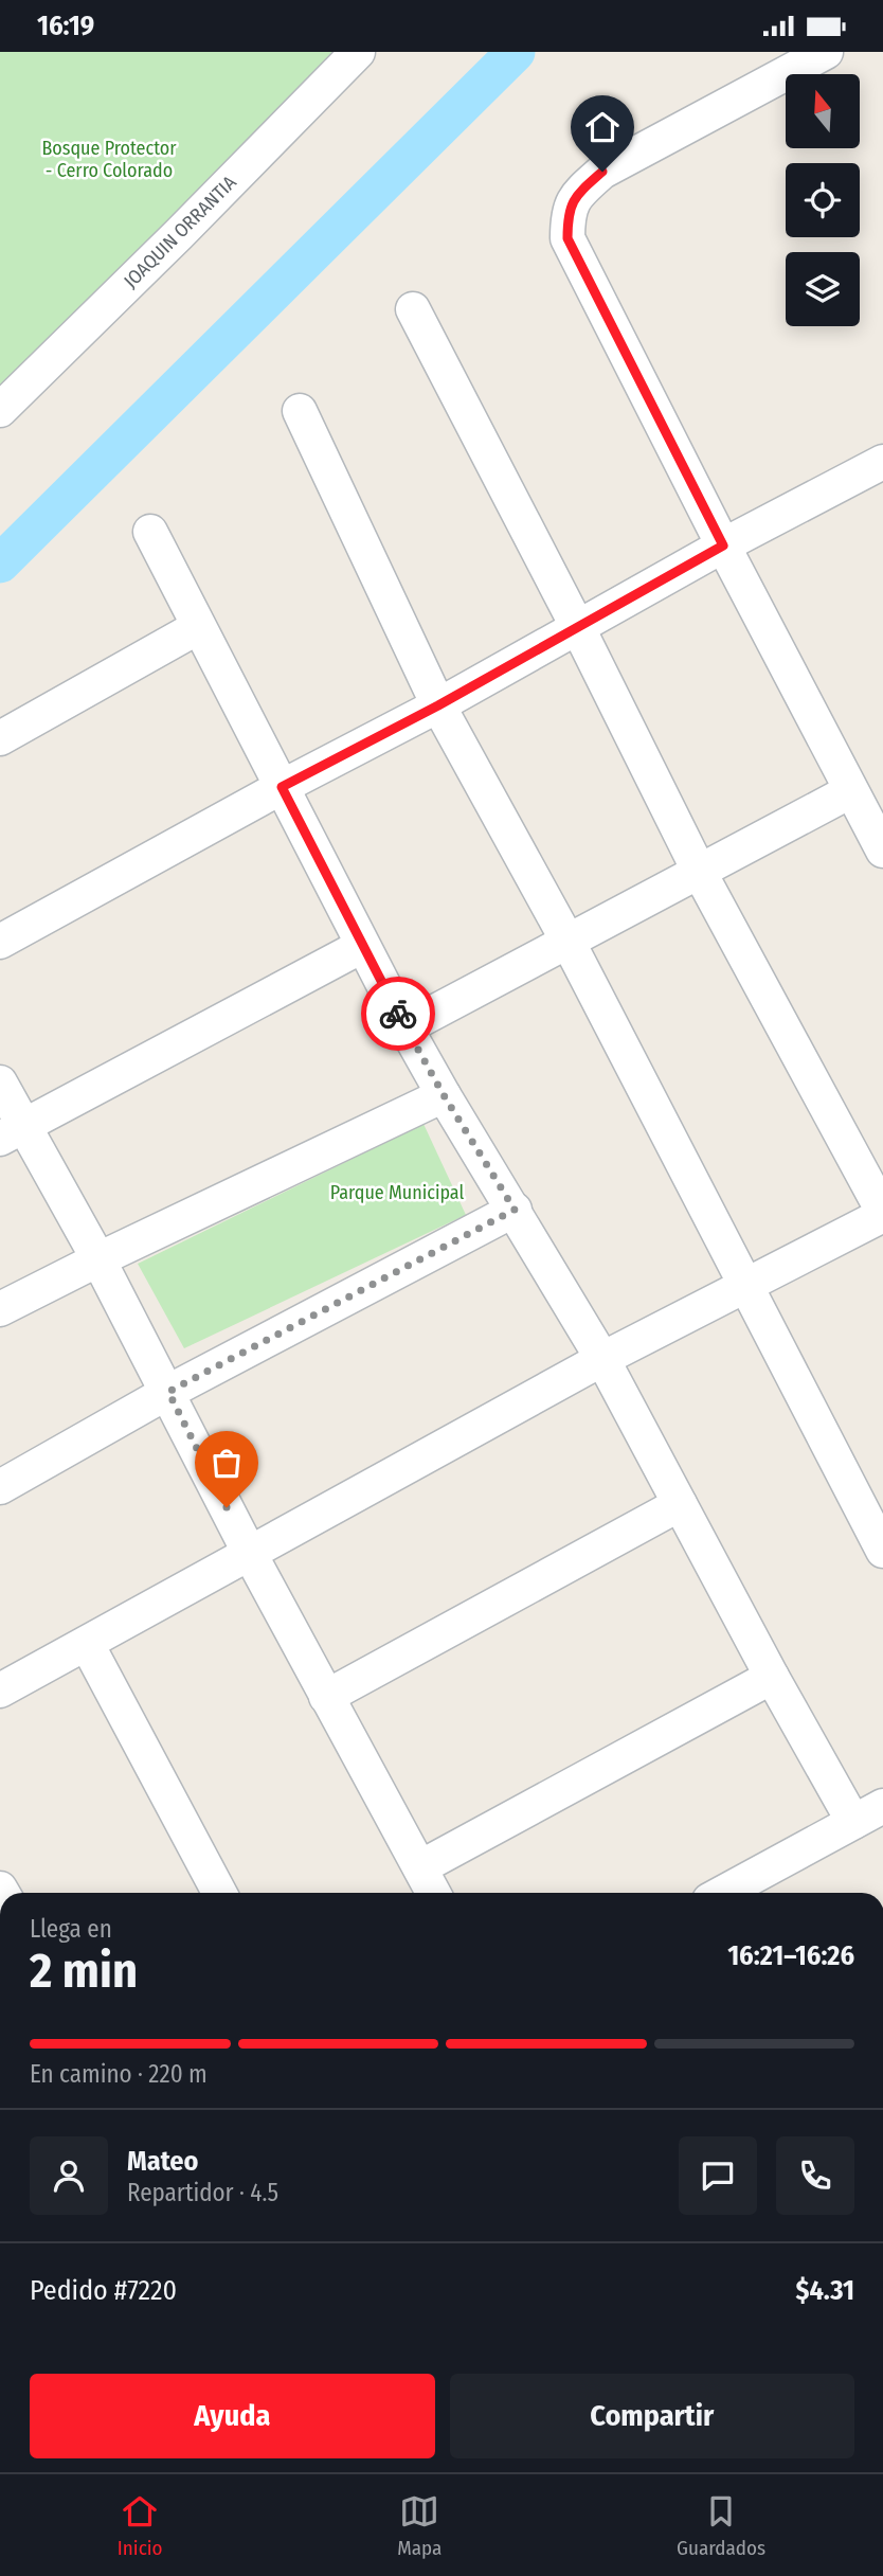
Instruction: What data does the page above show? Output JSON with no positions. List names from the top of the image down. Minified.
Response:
{"streets":{"street":["JOAQUIN ORRANTIA"]},"parks":["Bosque Protector - Cerro Colorado","Parque Municipal"],"north":"top","page":{"status":"16:19","heading":["2 min","Llega en","16:21–16:26"],"panel":["Mateo","Repartidor · 4.5","Pedido #7220","$4.31"],"bar":"En camino · 220 m","buttons":["Ayuda","Compartir"],"tabs":["Inicio","Mapa","Guardados"]}}
